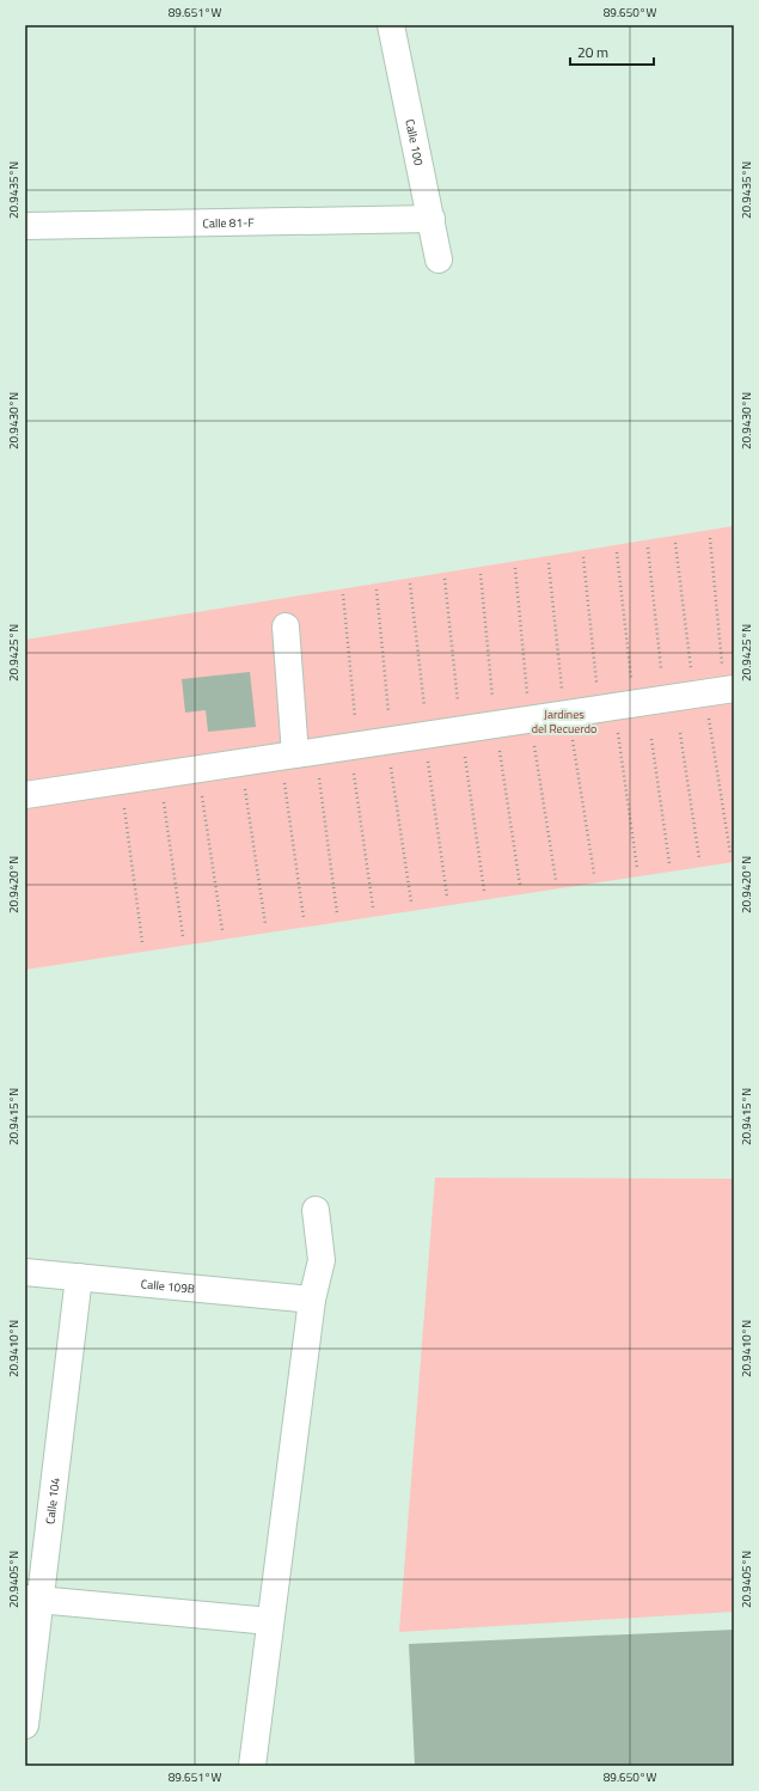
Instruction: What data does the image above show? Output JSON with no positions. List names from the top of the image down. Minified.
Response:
{"streets":{"street":["Calle 100","Calle 81-F","Calle 109B","Calle 104"]},"crossings":[["Calle 100","Calle 81-F"],["Calle 109B","Calle 104"]],"parks":["Jardines del Recuerdo"],"scale_bar":"20 m","coordinates":["89.651°W","89.650°W","20.9435°N","20.9430°N","20.9425°N","20.9420°N","20.9415°N","20.9410°N","20.9405°N"]}
